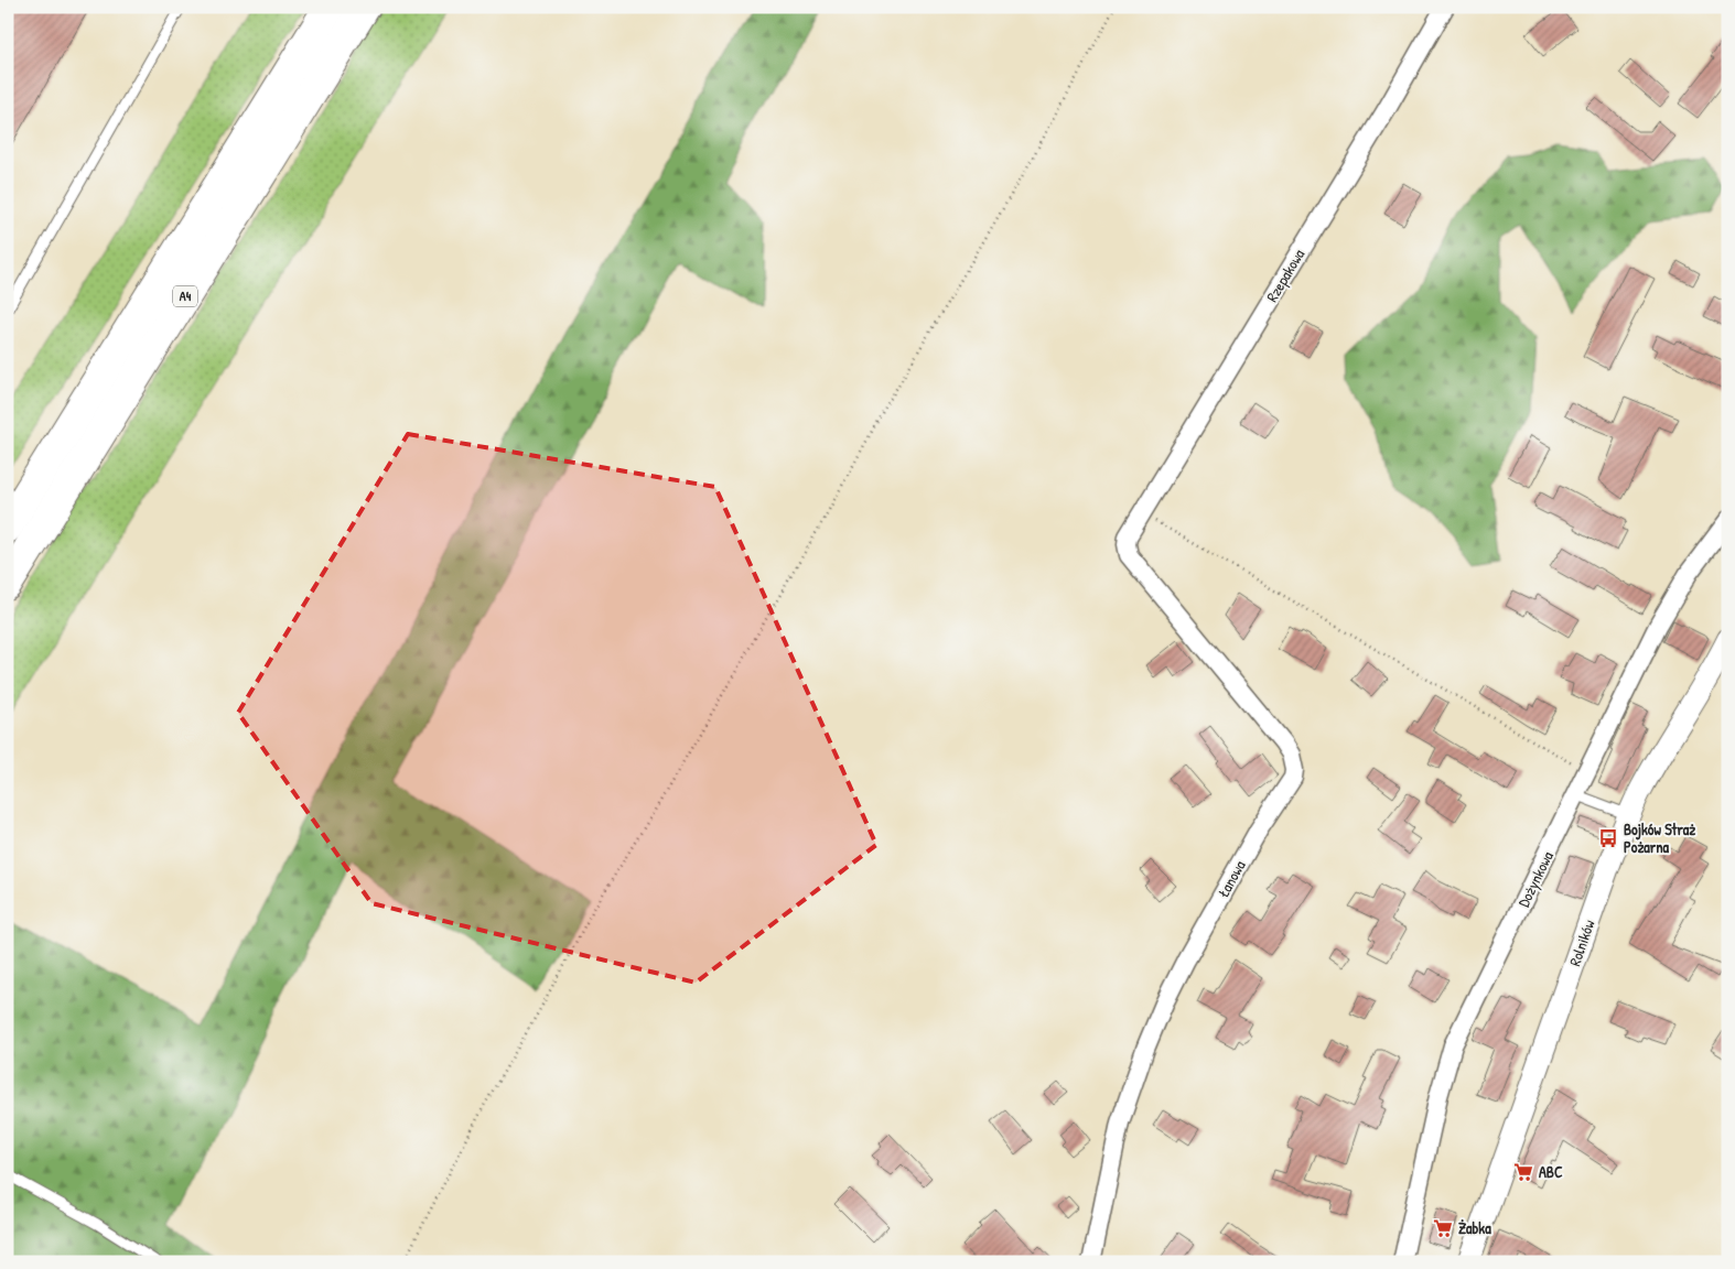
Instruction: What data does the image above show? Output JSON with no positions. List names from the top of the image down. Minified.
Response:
{"streets":{"highway":["A4"],"street":["Rzepakowa","Łanowa","Dożynkowa","Rolników"]},"crossings":[["Rzepakowa","Łanowa"]],"places":{"bus stop":["Bojków Straż Pożarna"],"supermarket":["ABC","Żabka"]}}
